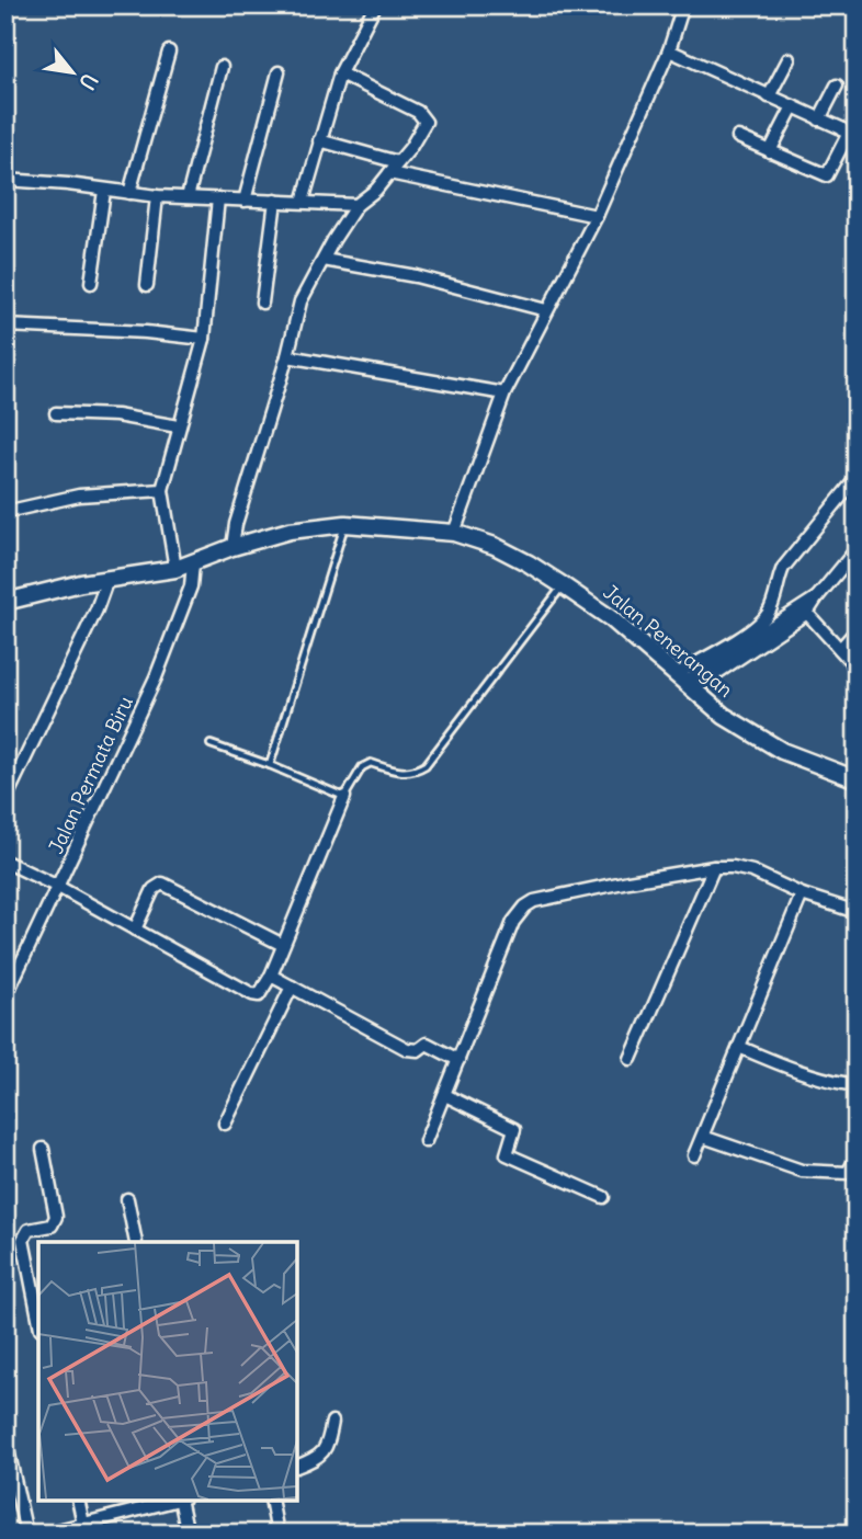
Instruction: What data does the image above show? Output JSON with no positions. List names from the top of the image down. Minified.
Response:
{"streets":{"street":["Jalan Penerangan","Jalan Permata Biru"]},"crossings":[["Jalan Penerangan","Jalan Permata Biru"]],"north":"bottom right"}
